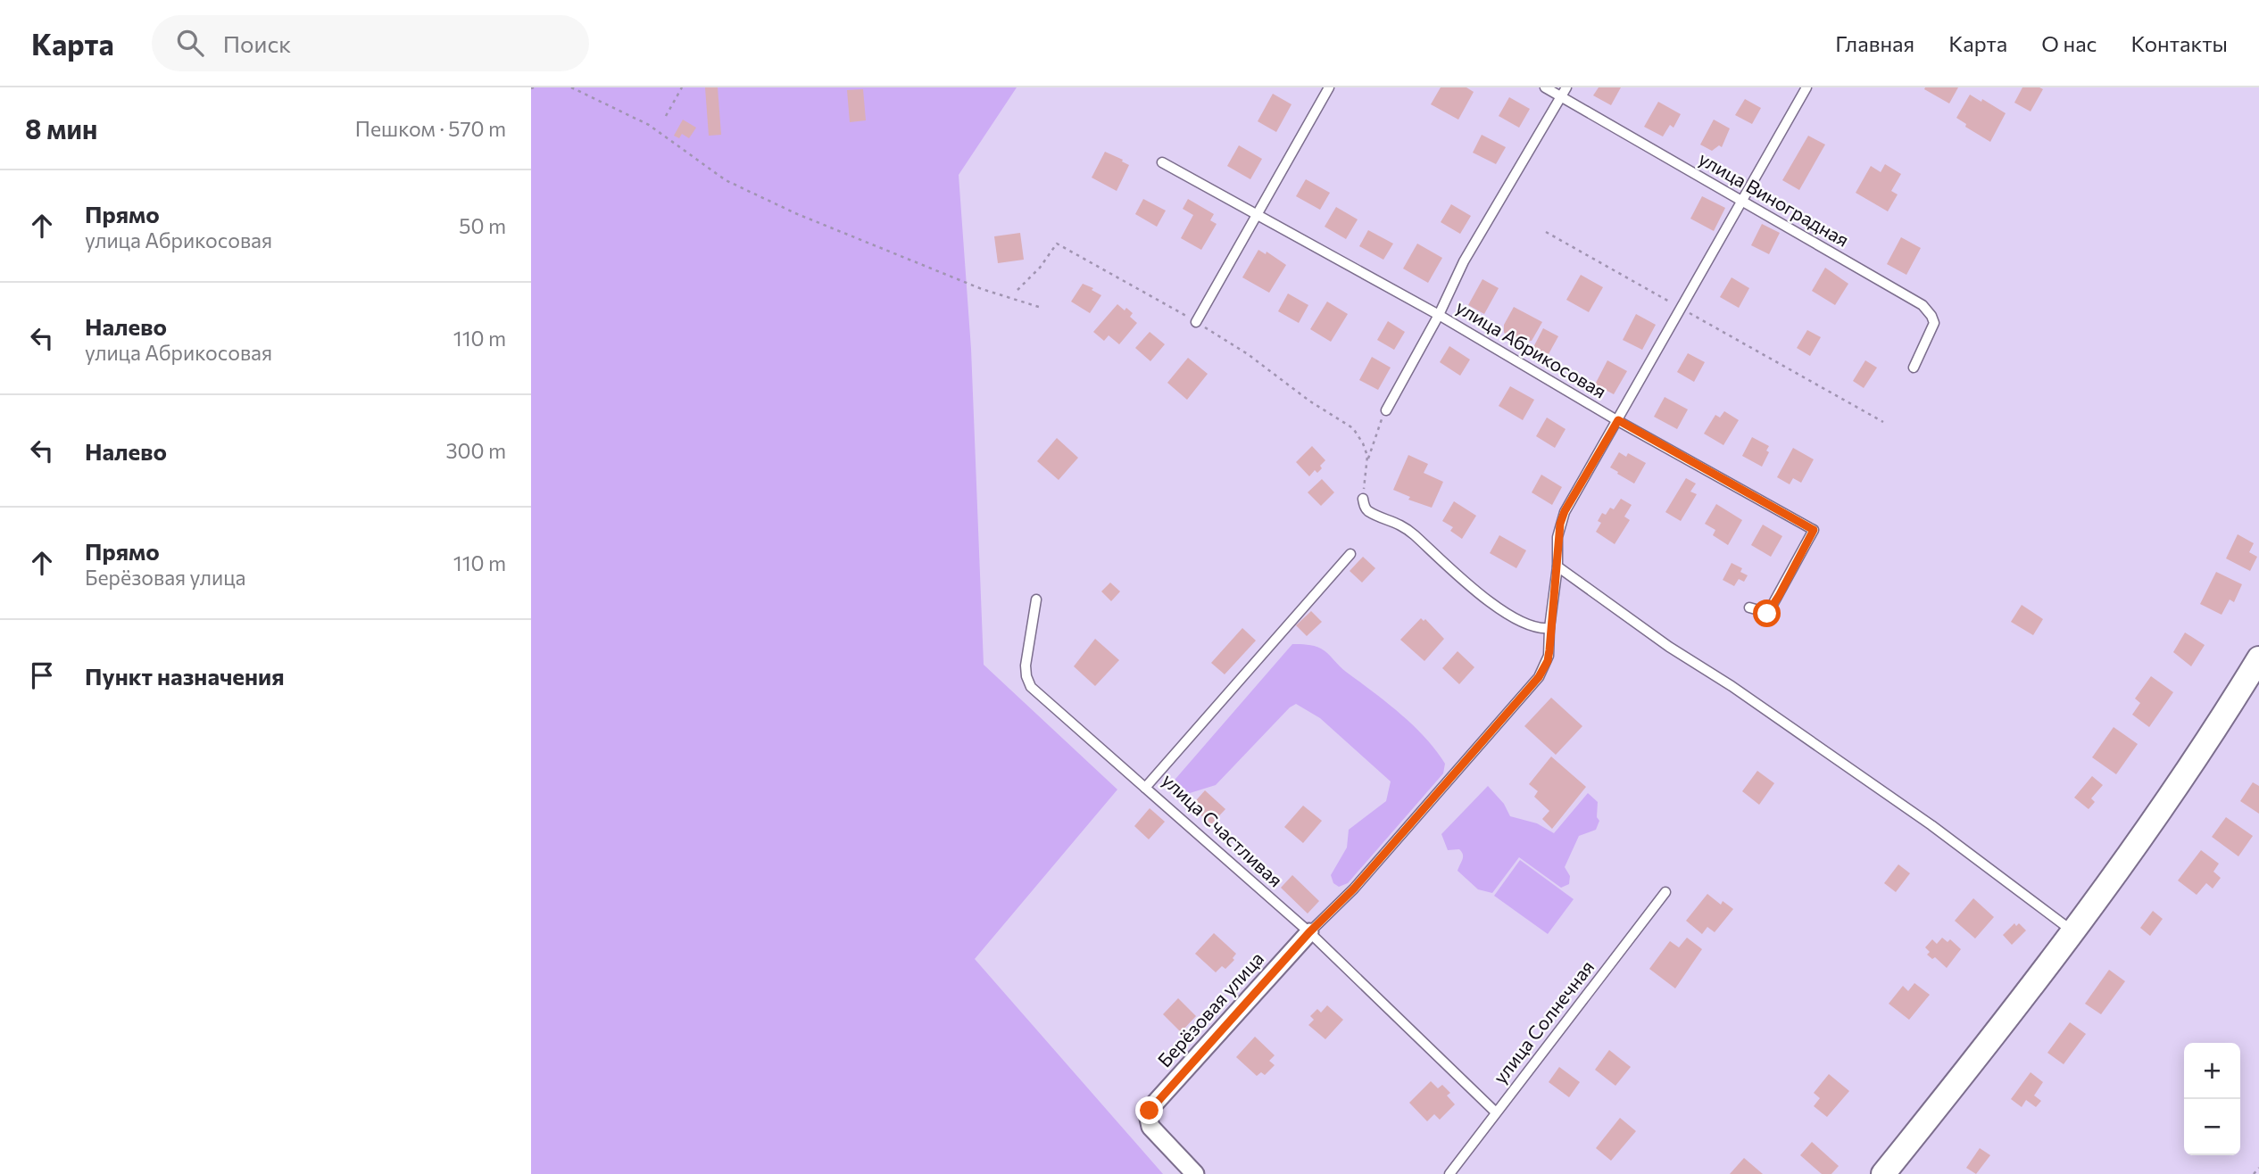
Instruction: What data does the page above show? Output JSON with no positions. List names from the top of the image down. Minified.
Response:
{"streets":{"street":["Берёзовая улица"],"lane":["улица Виноградная","улица Абрикосовая","улица Счастливая","улица Солнечная"]},"crossings":[["улица Счастливая","Берёзовая улица"],["улица Счастливая","улица Солнечная"]],"page":{"header":"Карта","search":"Поиск","nav":["Главная","Карта","О нас","Контакты"],"heading":["8 мин","Пешком · 570 m"],"list":[["Прямо","улица Абрикосовая","50 m"],["Налево","улица Абрикосовая","110 m"],["Налево","300 m"],["Прямо","Берёзовая улица","110 m"],"Пункт назначения"],"map_buttons":["+","−"]}}
